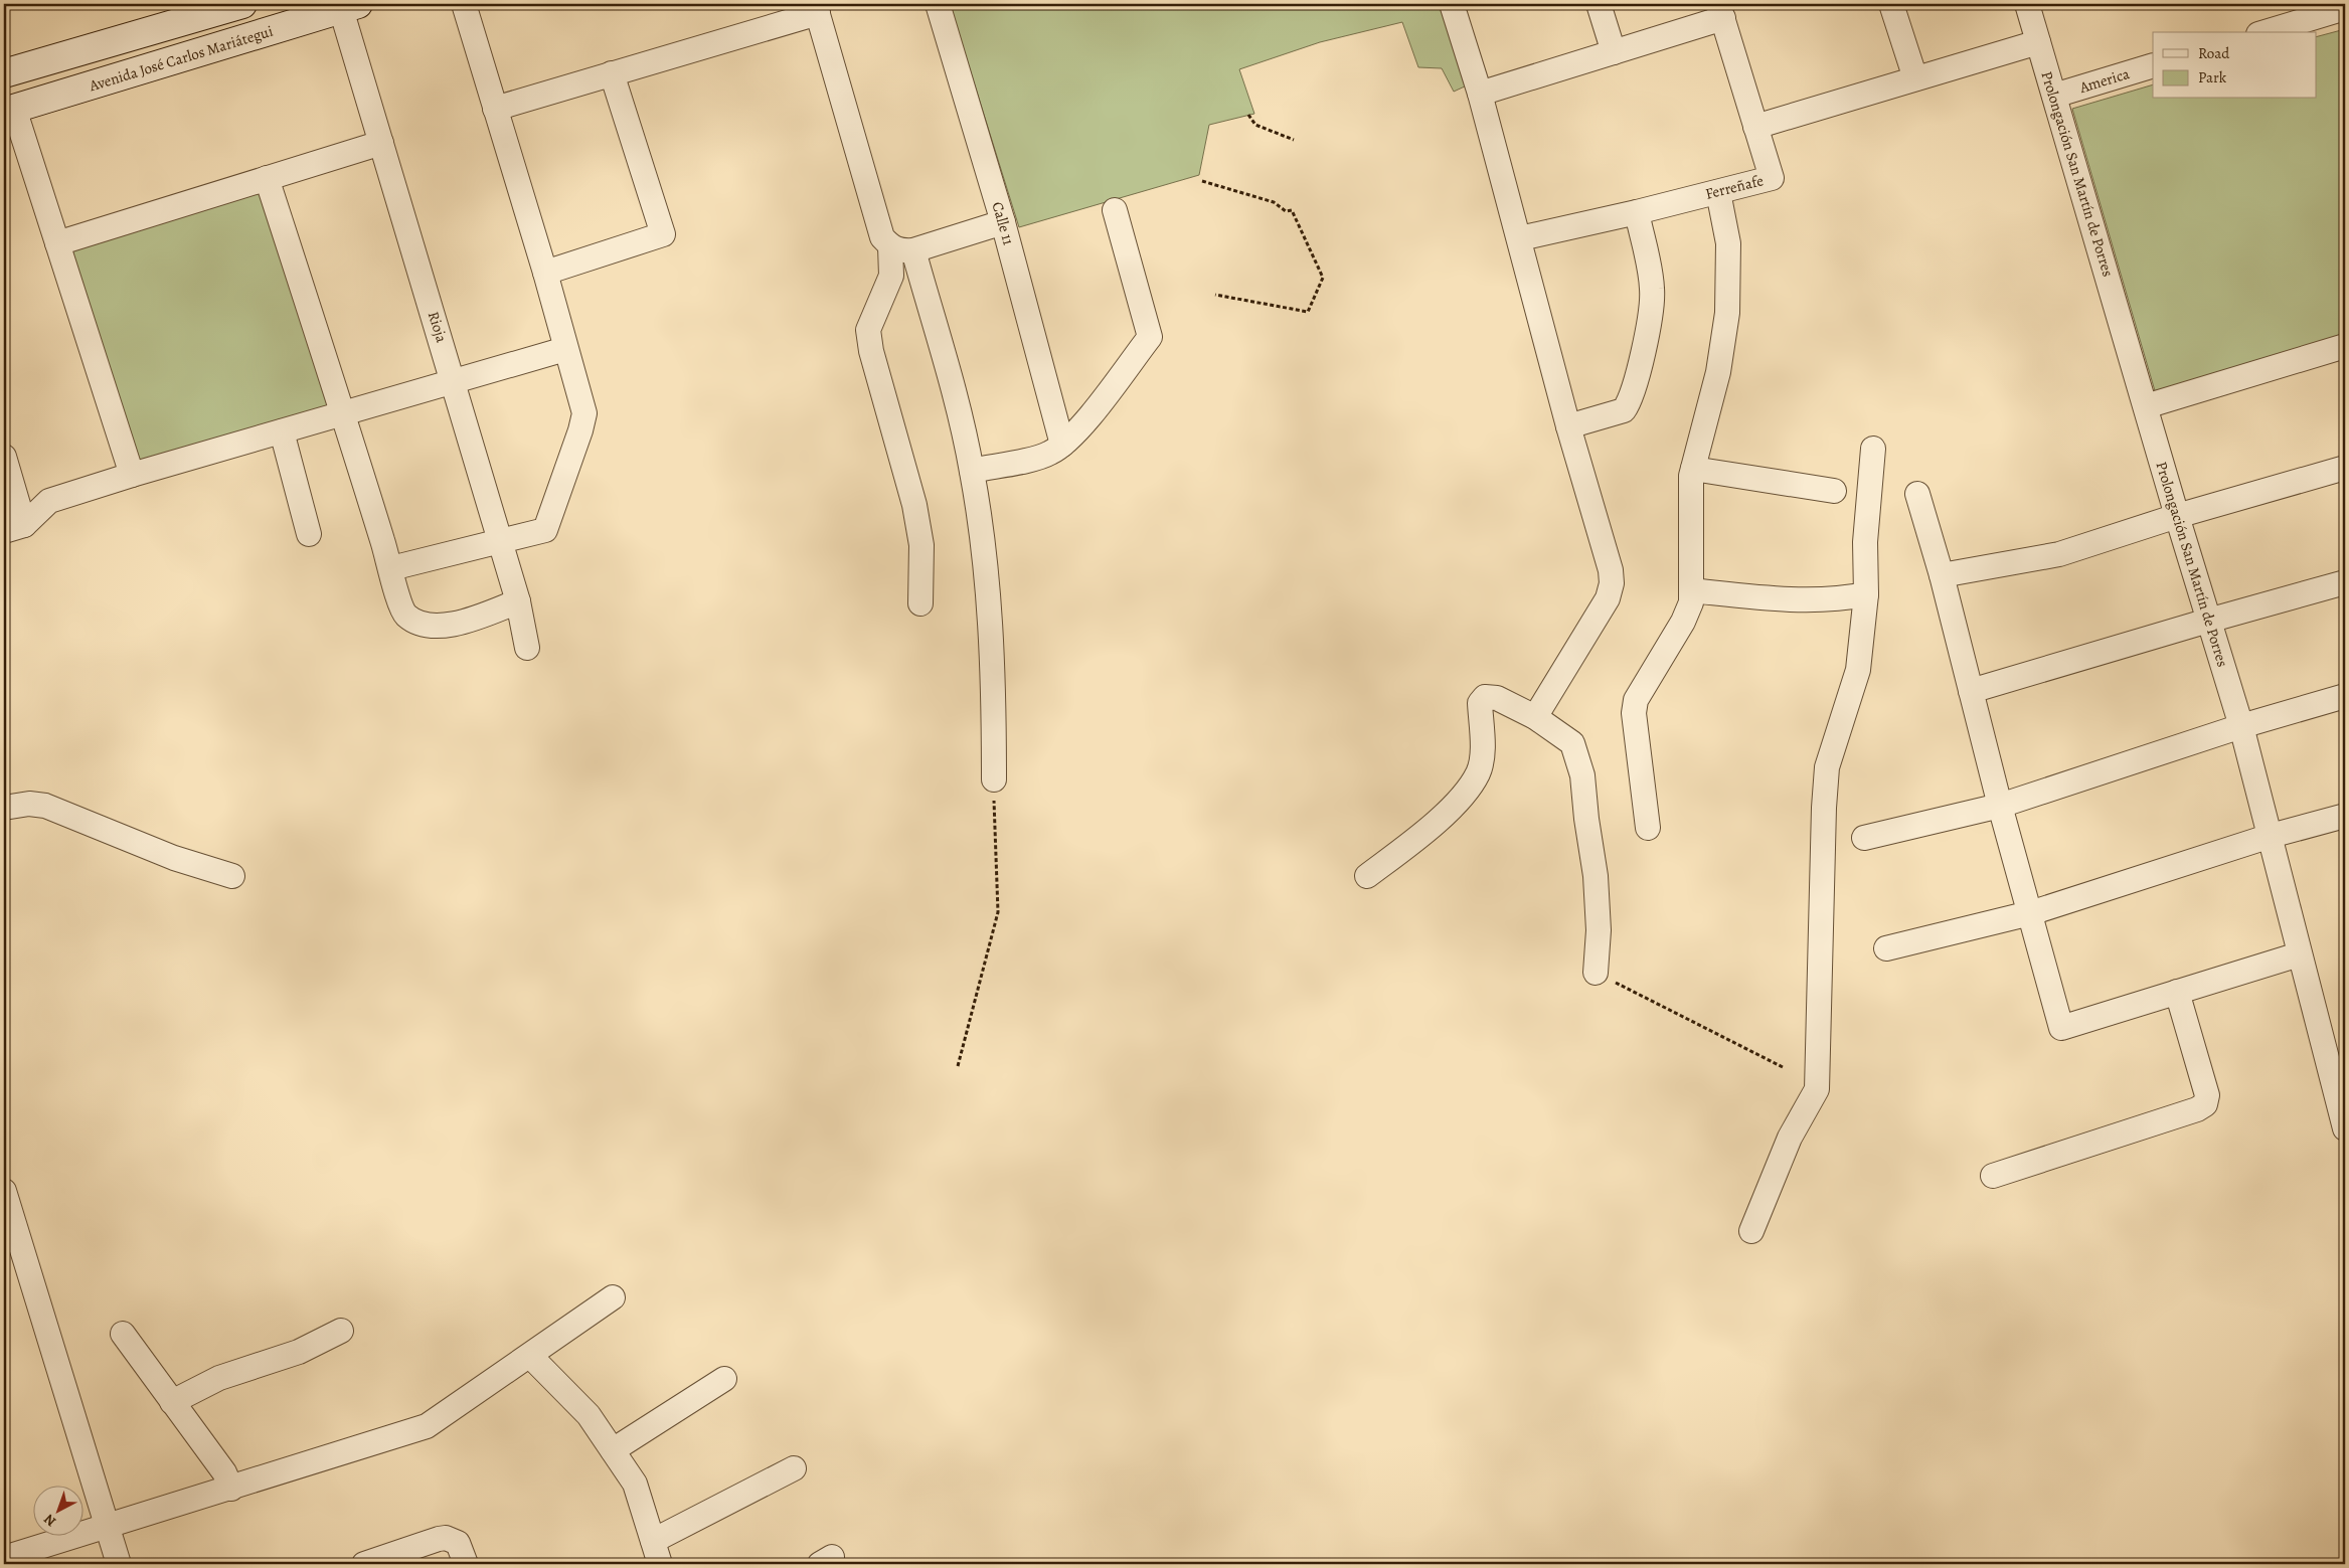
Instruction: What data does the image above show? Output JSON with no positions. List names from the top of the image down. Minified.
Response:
{"streets":{"main road":["Avenida José Carlos Mariátegui"],"street":["America","Prolongación San Martín de Porres","Ferreñafe","Calle 11","Rioja"]},"crossings":[["Avenida José Carlos Mariátegui","Rioja"],["America","Prolongación San Martín de Porres"]],"legend":["Road","Park"],"north":"bottom left"}
